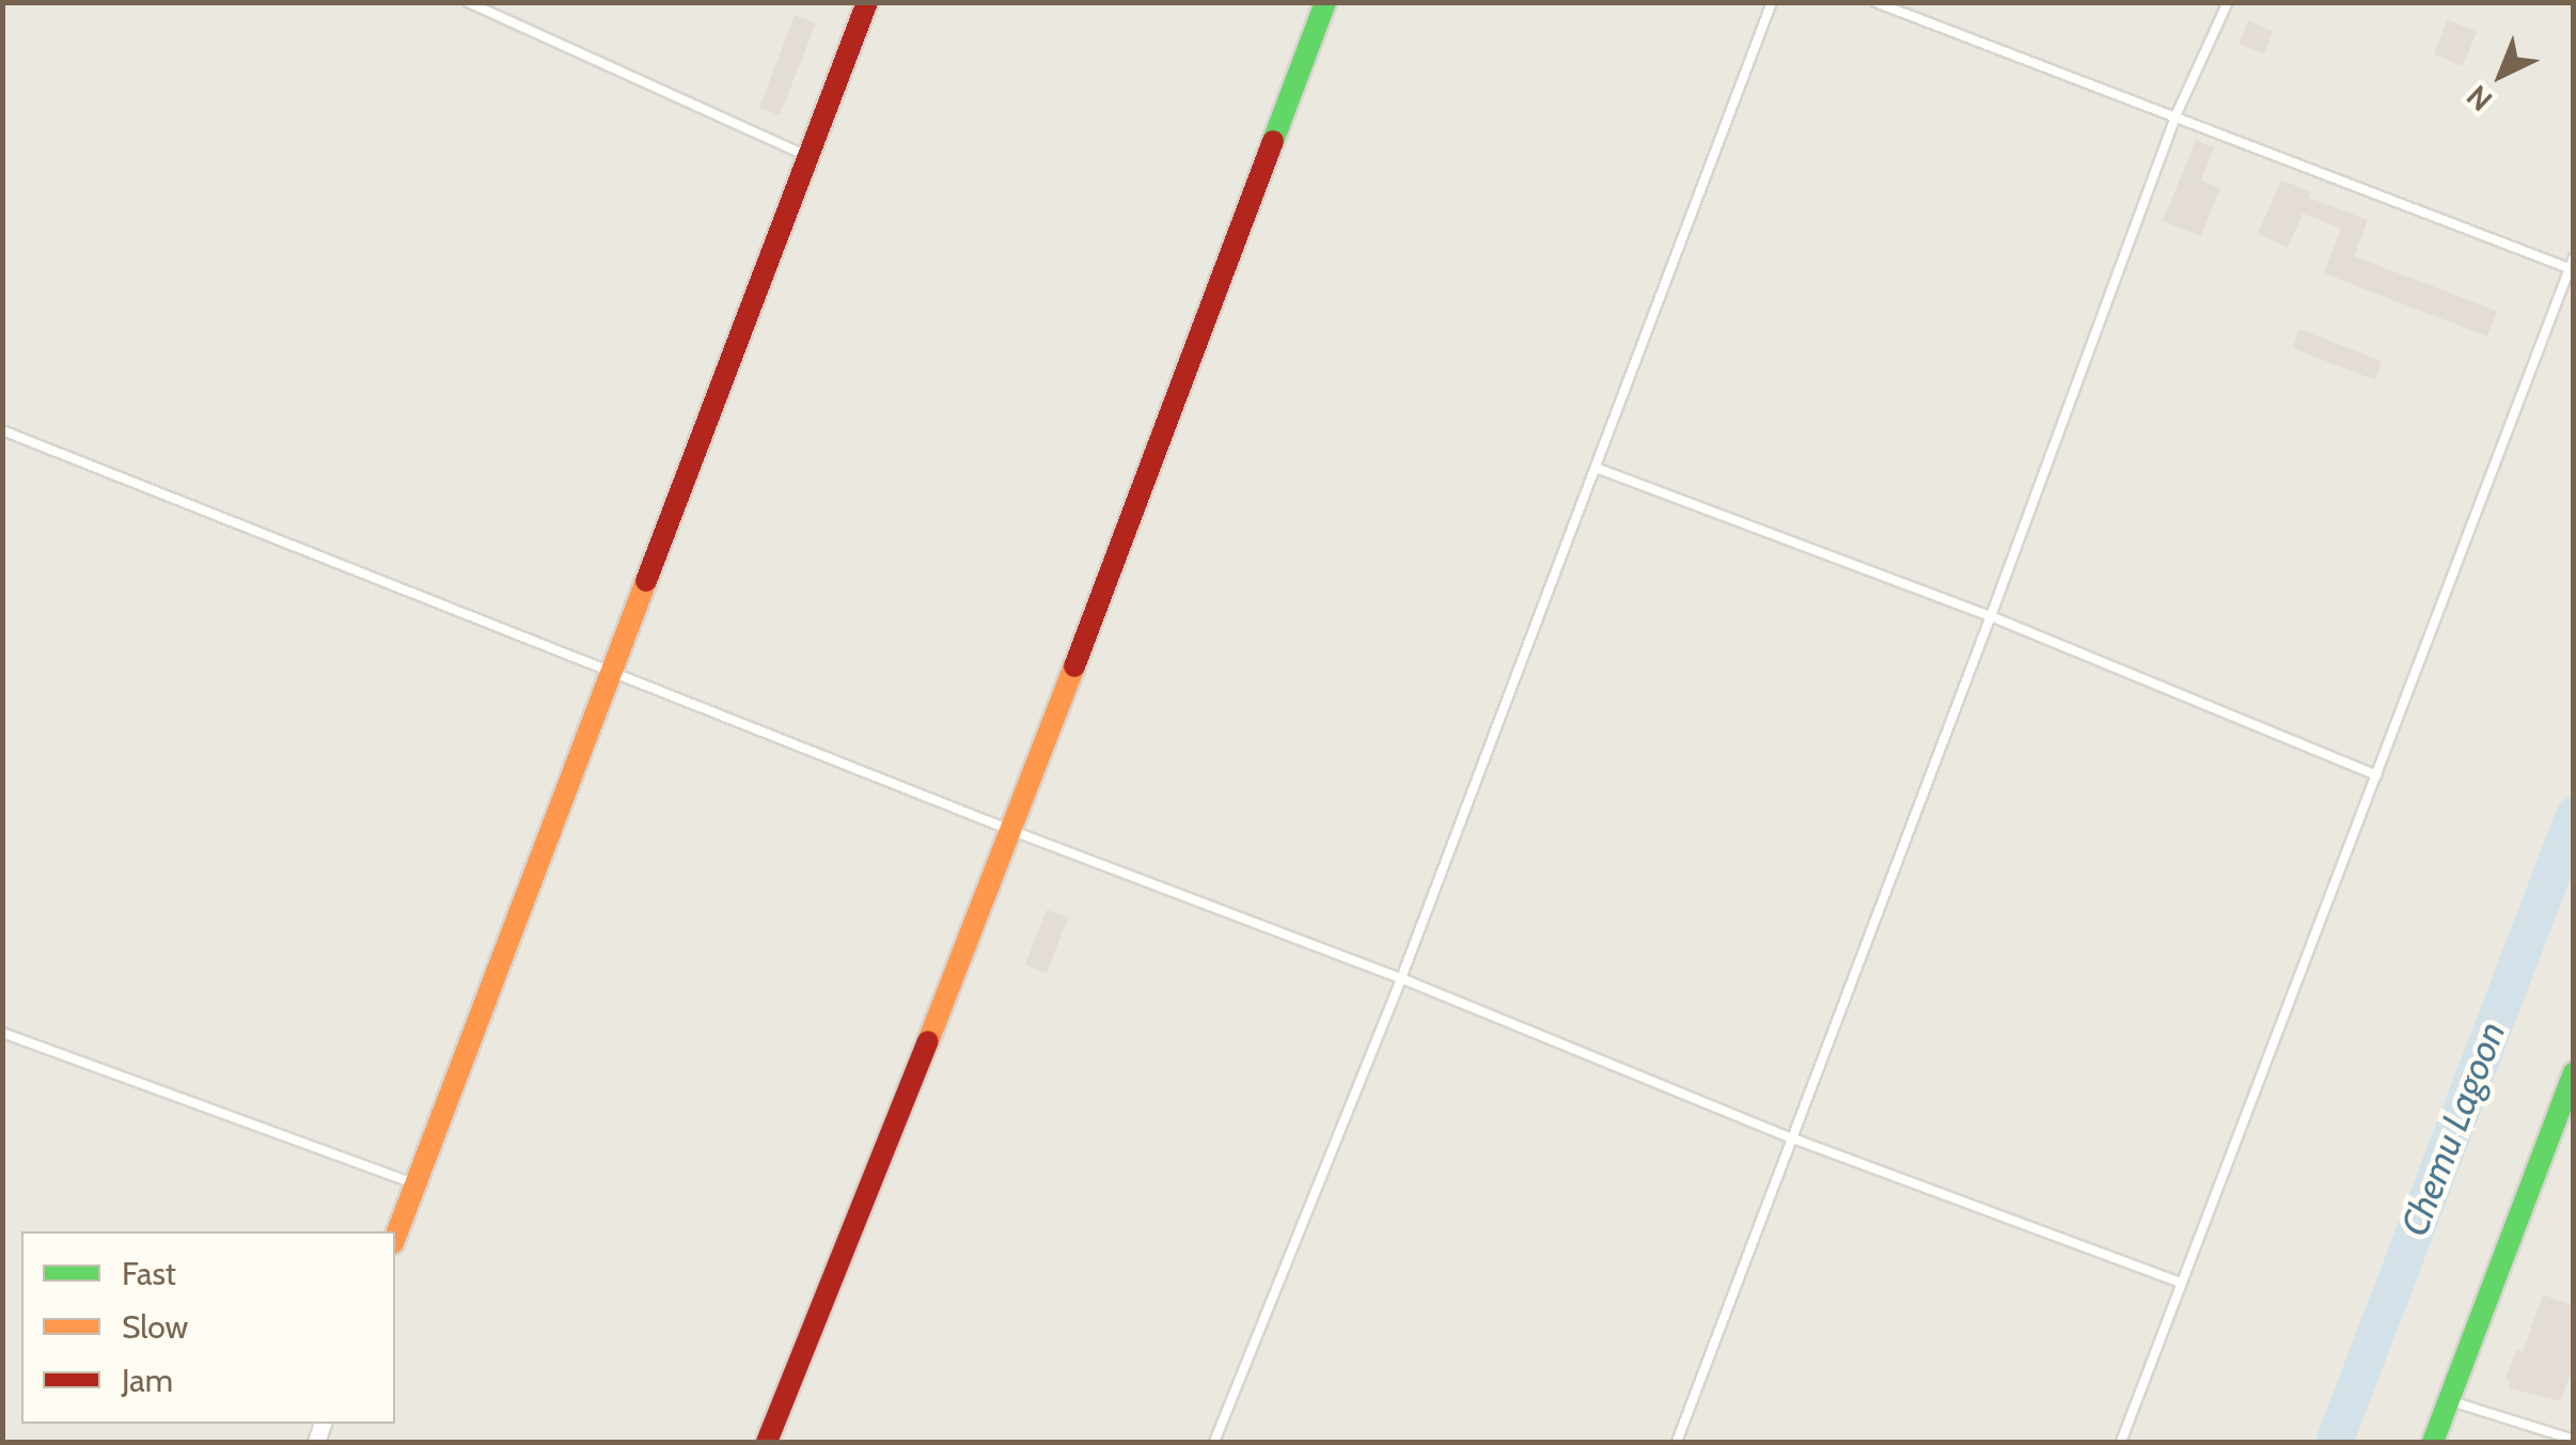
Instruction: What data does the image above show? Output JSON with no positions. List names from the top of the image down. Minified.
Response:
{"water":["Chemu Lagoon"],"legend":["Fast","Slow","Jam"],"north":"bottom left"}
